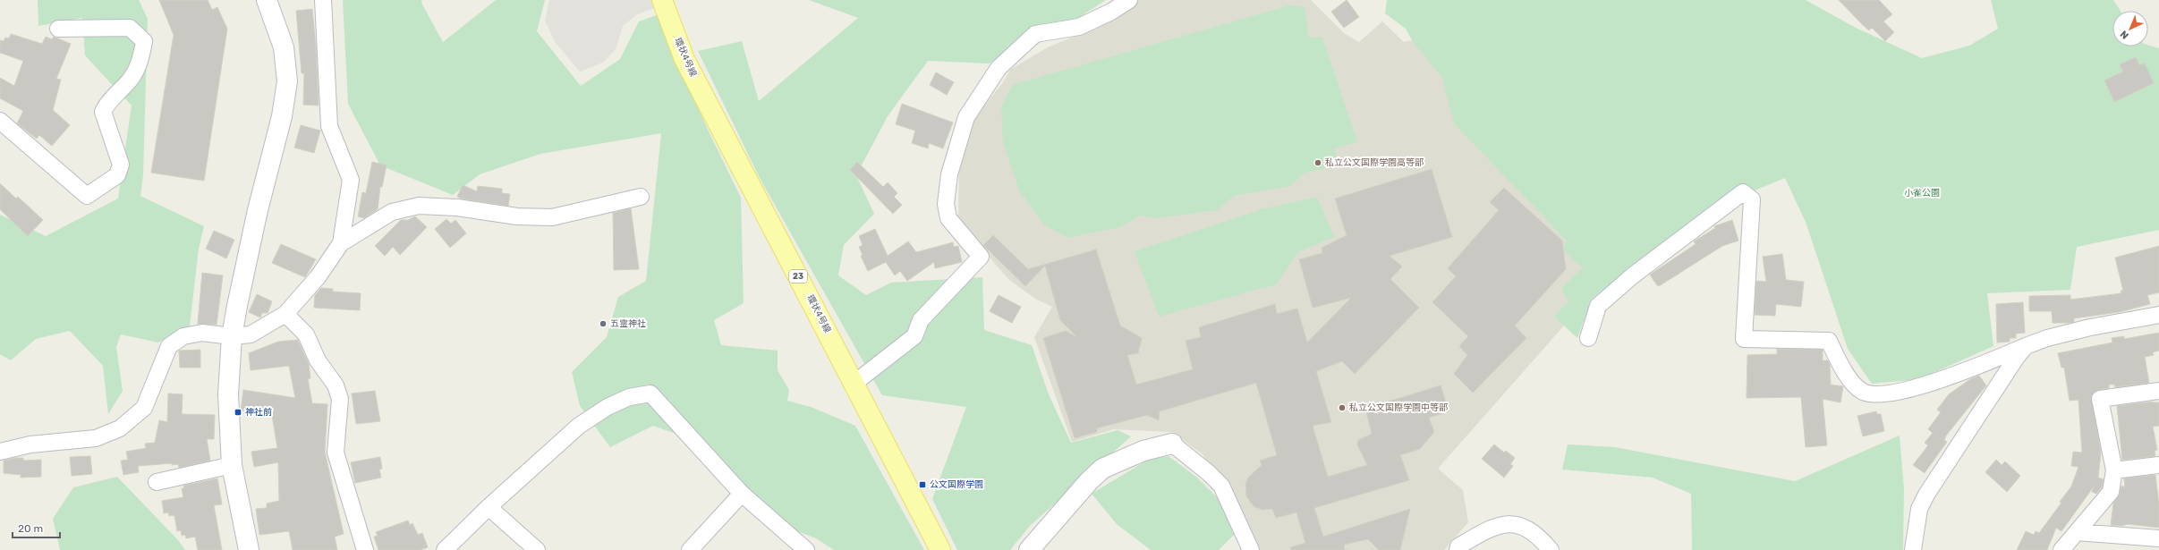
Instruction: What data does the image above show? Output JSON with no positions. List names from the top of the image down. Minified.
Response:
{"streets":{"main road":["環状4号線","23"]},"parks":["小雀公園"],"places":{"other":["私立公文国際学園高等部","五霊神社","私立公文国際学園中等部"],"transit":["神社前","公文国際学園"]},"scale_bar":"20 m","north":"bottom left"}
